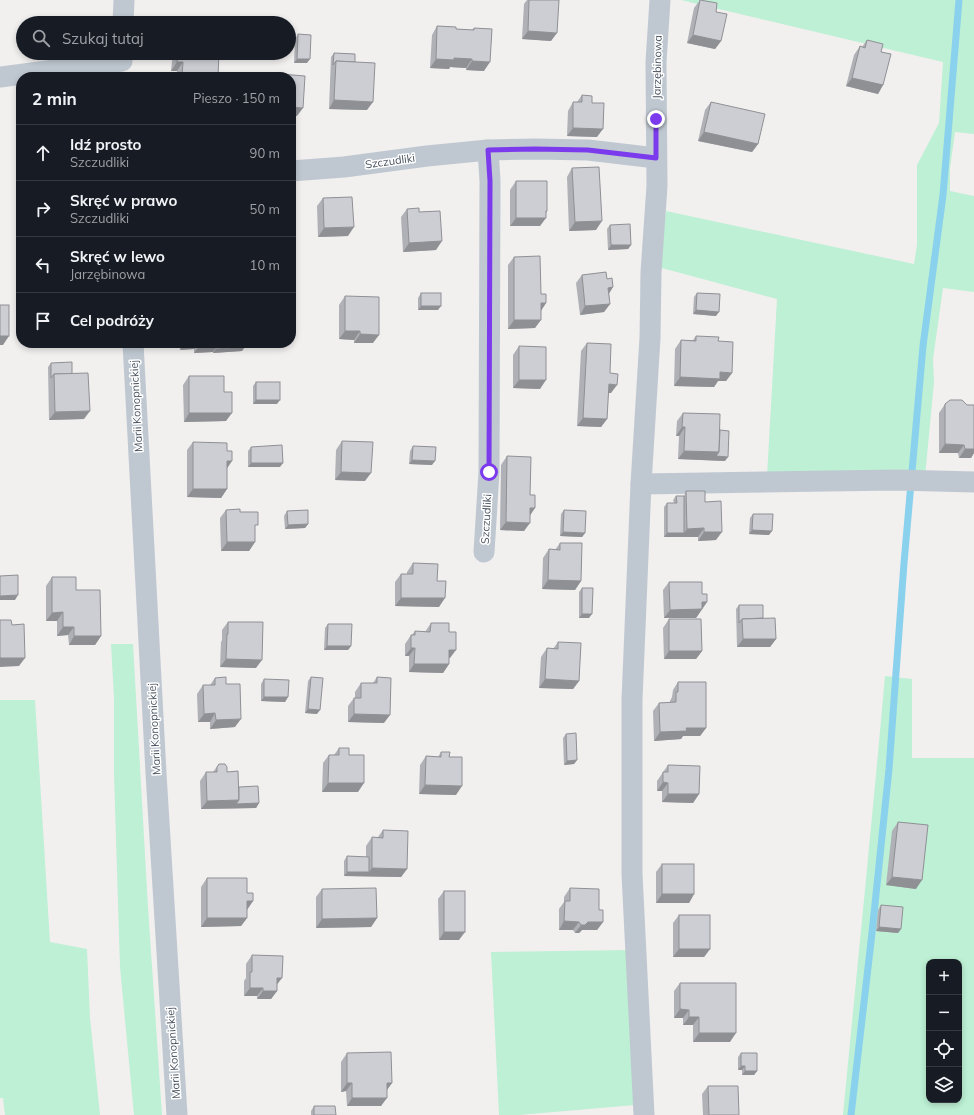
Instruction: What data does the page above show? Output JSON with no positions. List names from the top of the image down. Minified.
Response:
{"streets":{"street":["Jarzębinowa","Szczudliki","Marii Konopnickiej"]},"crossings":[["Jarzębinowa","Szczudliki"]],"page":{"search":"Szukaj tutaj","heading":["2 min","Pieszo · 150 m"],"list":[["Idź prosto","Szczudliki","90 m"],["Skręć w prawo","Szczudliki","50 m"],["Skręć w lewo","Jarzębinowa","10 m"],"Cel podróży"],"map_buttons":["+","−"]}}
